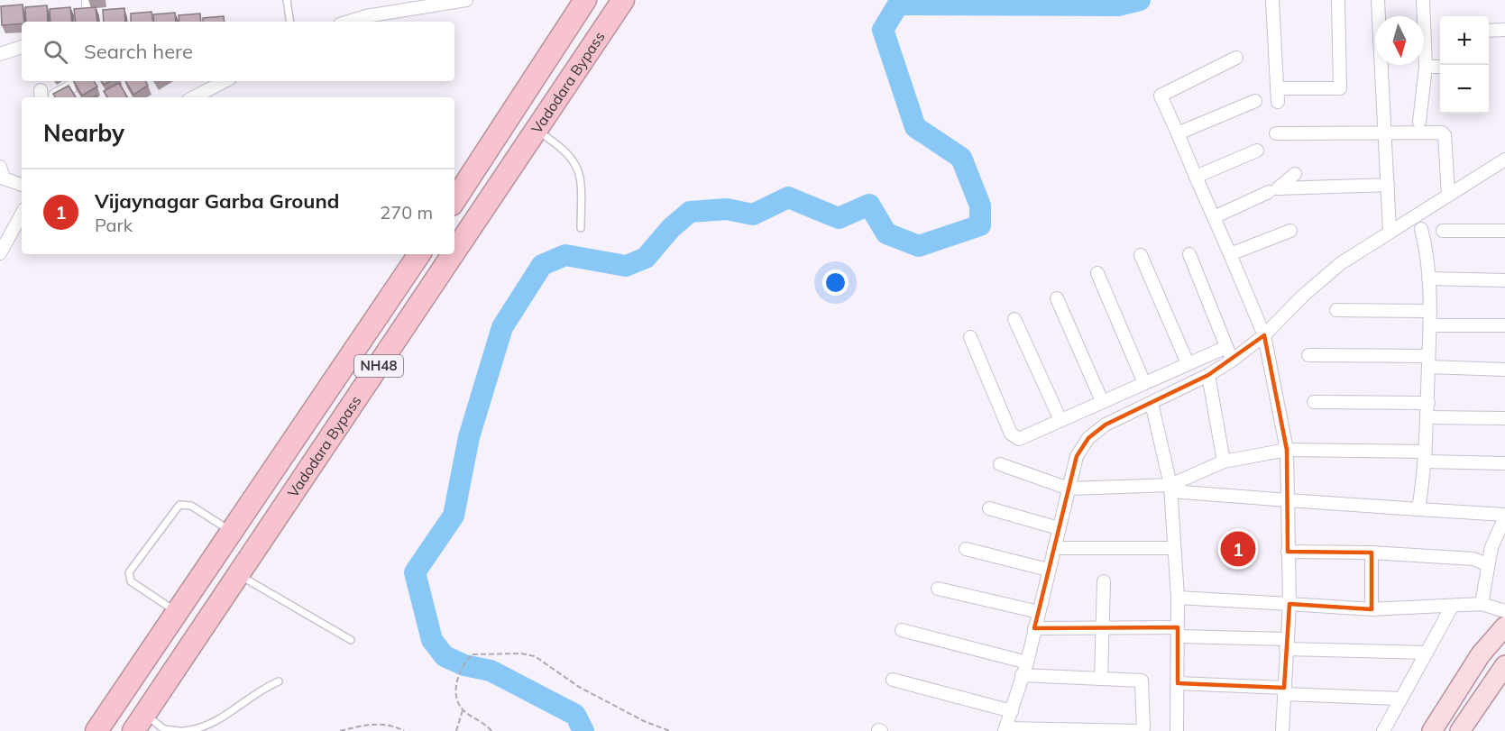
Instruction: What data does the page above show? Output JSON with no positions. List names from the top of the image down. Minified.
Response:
{"streets":{"highway":["Vadodara Bypass","NH48"]},"north":"bottom","page":{"map_buttons":["+","−"],"search":"Search here","heading":"Nearby","list":[{"mark":"1","name":"Vijaynagar Garba Ground","note":"Park","value":"270 m"}],"pins":"1"}}
